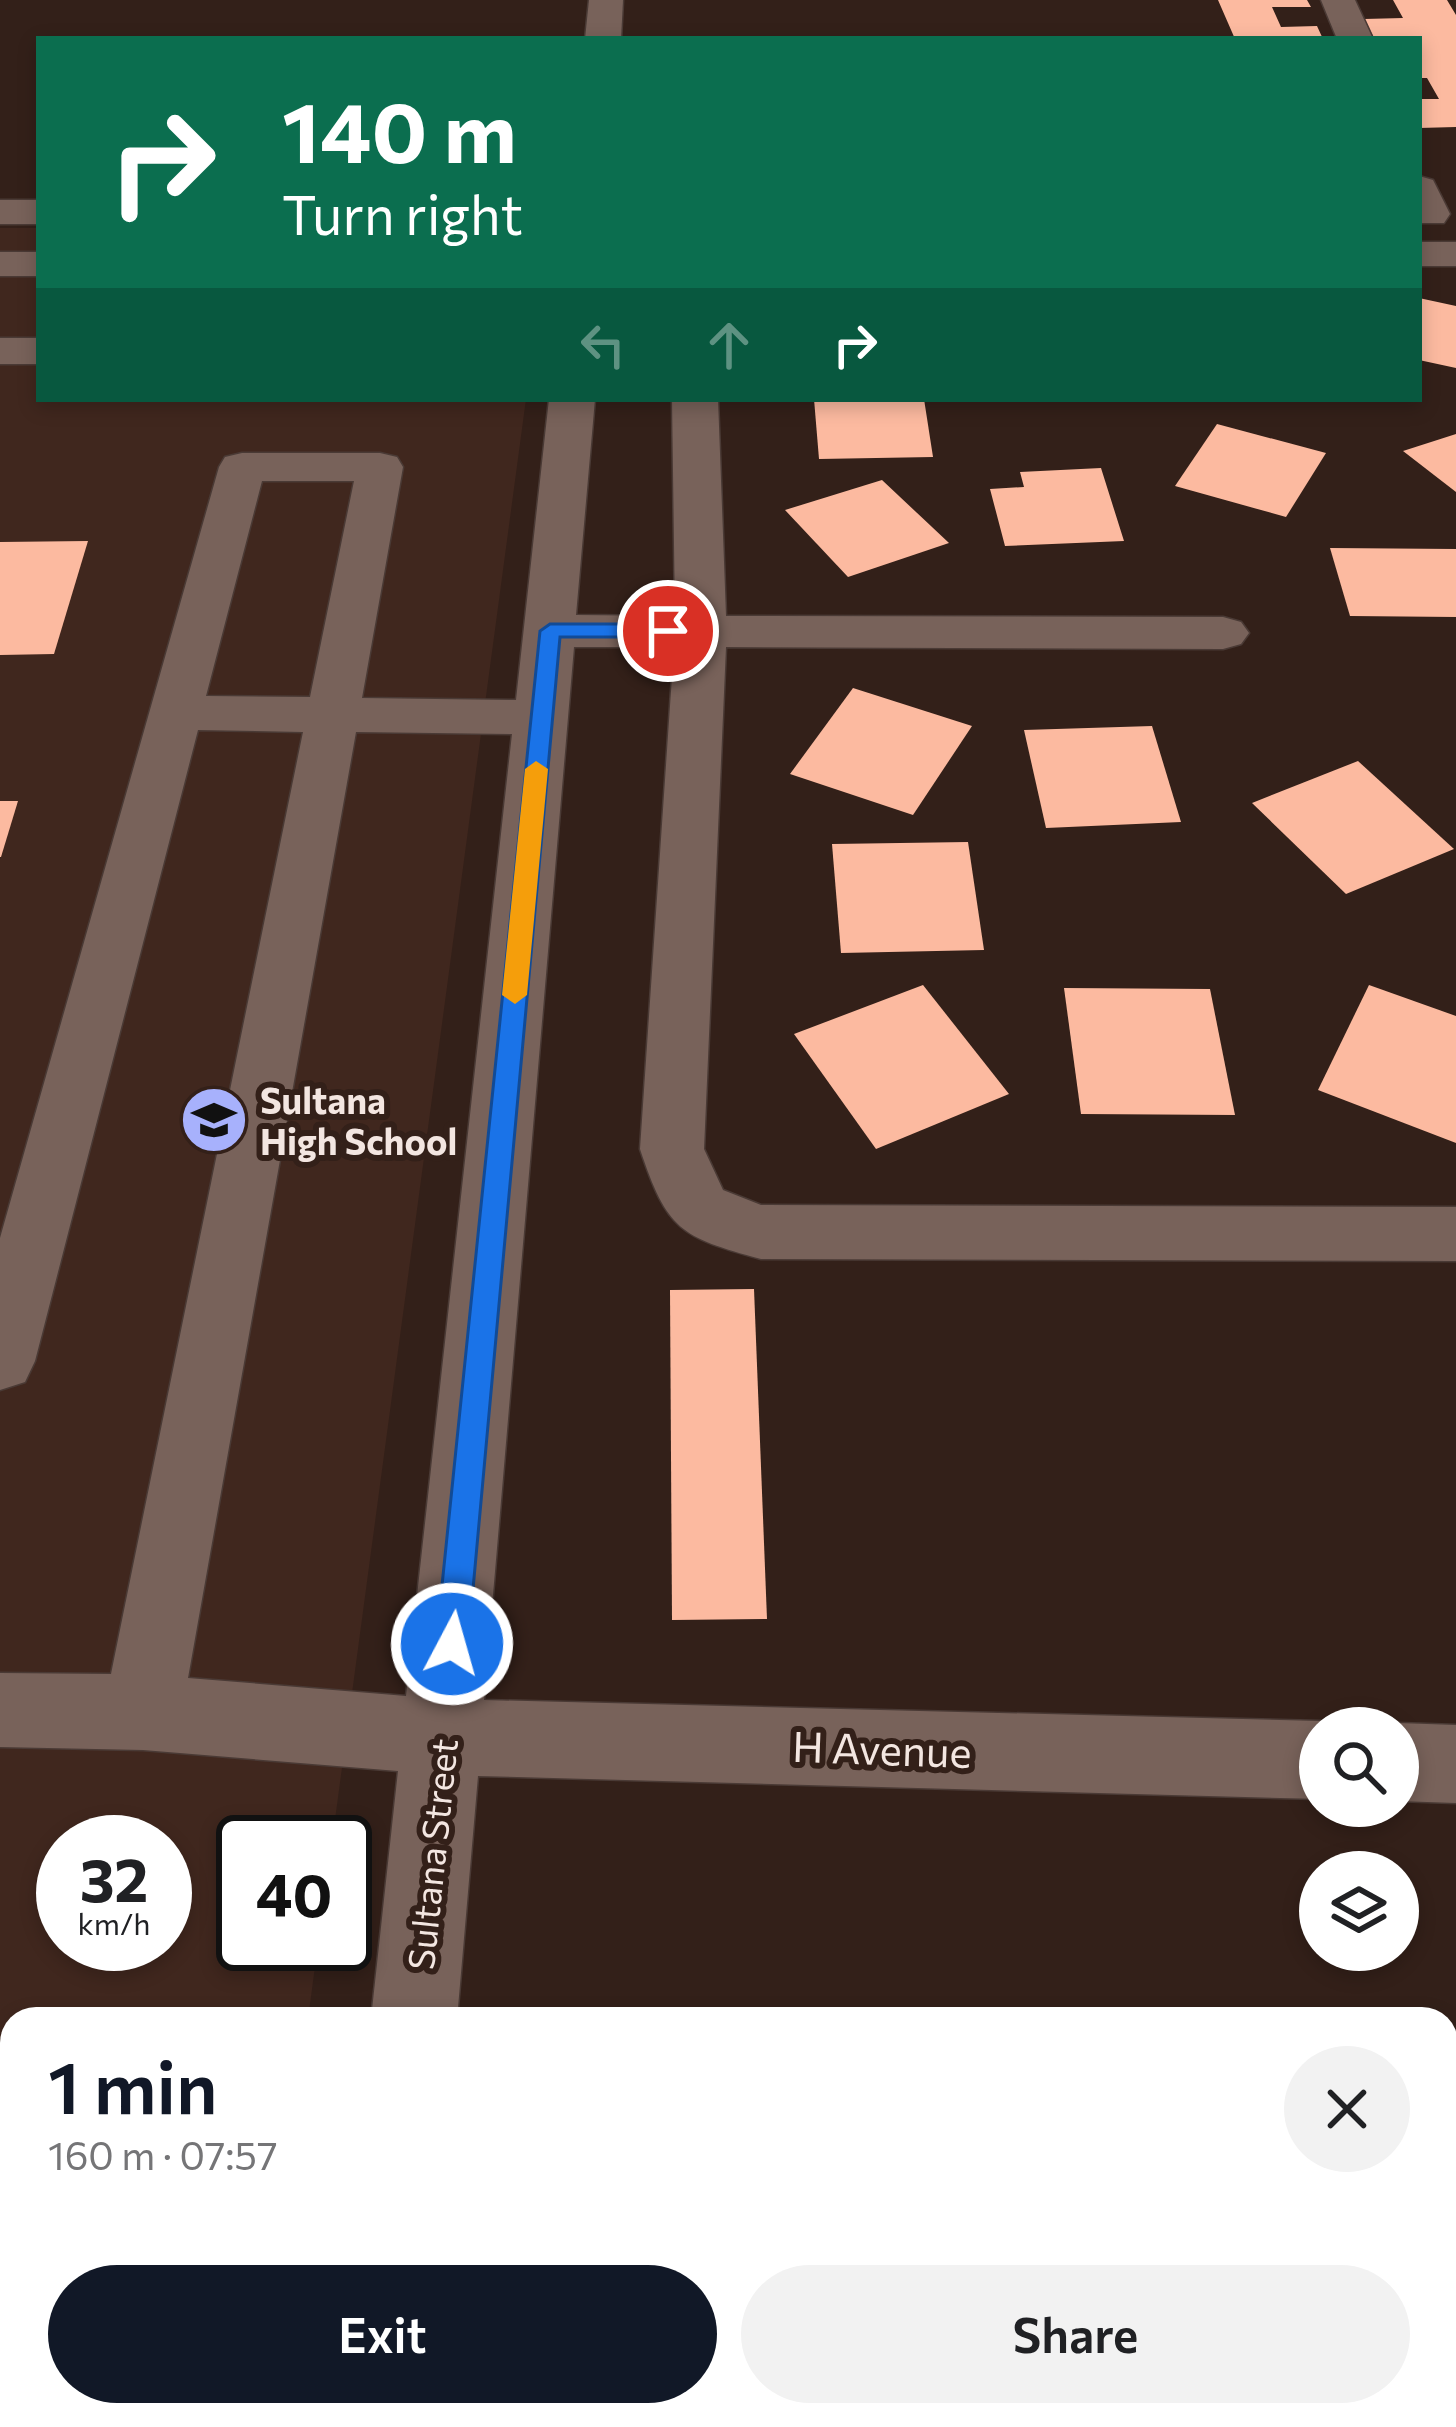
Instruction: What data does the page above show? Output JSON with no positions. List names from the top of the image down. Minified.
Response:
{"streets":{"street":["H Avenue","Sultana Street"]},"crossings":[["H Avenue","Sultana Street"]],"places":{"school or university":["Sultana High School"]},"page":{"turn":["140 m","Turn right"],"speed":"32 km/h","limit":"40","heading":["1 min","160 m · 07:57"],"buttons":["Exit","Share"]}}
